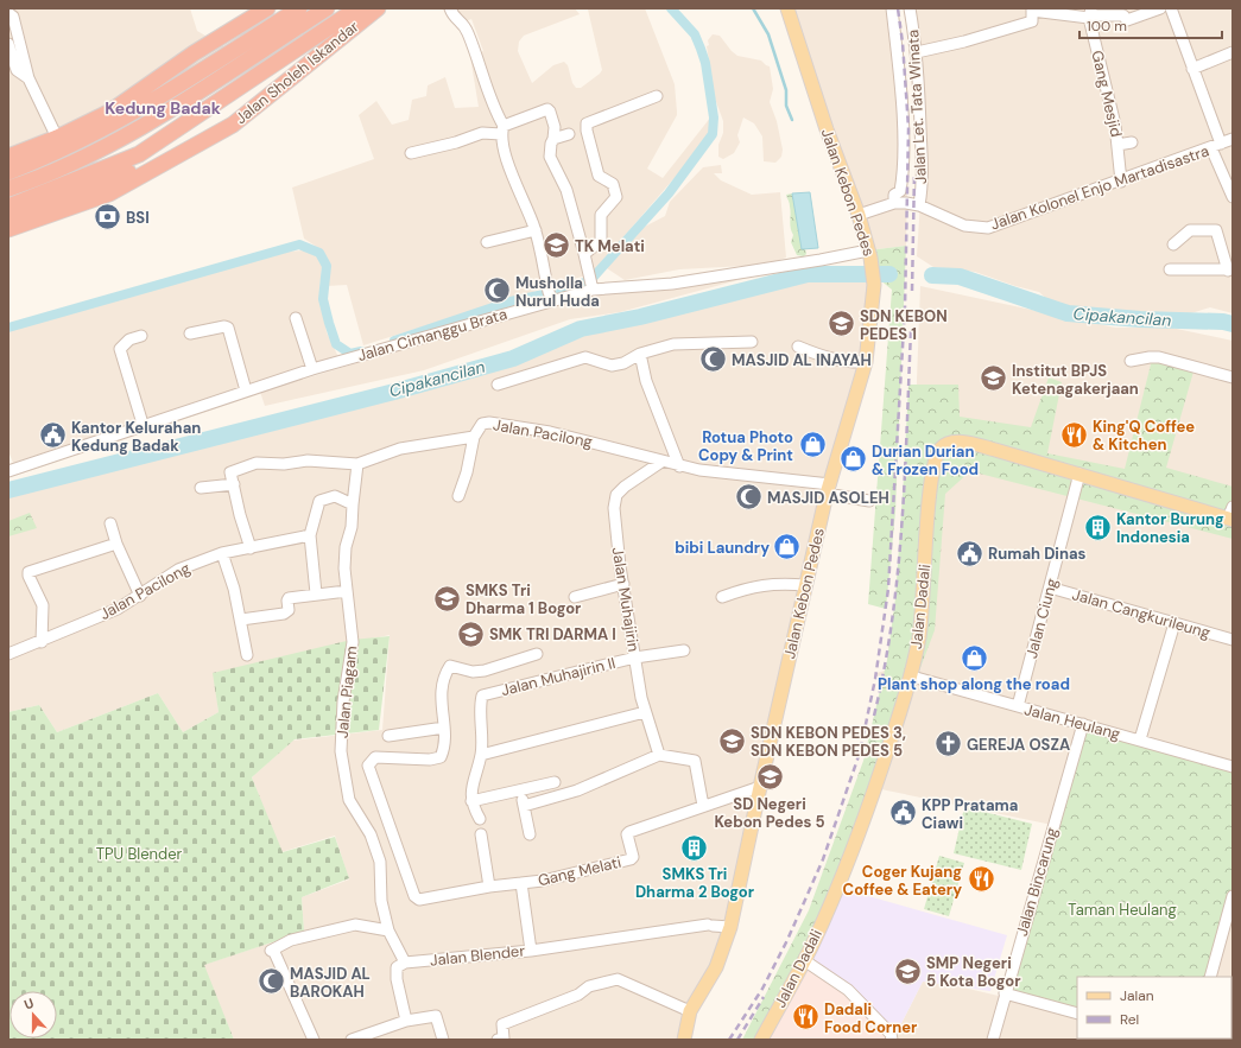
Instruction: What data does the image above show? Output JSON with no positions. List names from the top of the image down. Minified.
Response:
{"streets":{"highway":["Jalan Sholeh Iskandar"],"main road":["Jalan Kebon Pedes","Jalan Dadali"],"street":["Gang Mesjid","Jalan Let. Tata Winata","Jalan Kolonel Enjo Martadisastra","Jalan Cimanggu Brata","Jalan Pacilong","Jalan Muhajirin","Jalan Cangkurileung","Jalan Ciung","Jalan Muhajirin II","Jalan Piagam","Jalan Heulang","Gang Melati","Jalan Bincarung","Jalan Blender"]},"crossings":[["Gang Mesjid","Jalan Kolonel Enjo Martadisastra"],["Jalan Let. Tata Winata","Jalan Kolonel Enjo Martadisastra"],["Jalan Kolonel Enjo Martadisastra","Jalan Kebon Pedes"],["Jalan Kebon Pedes","Jalan Cimanggu Brata"],["Jalan Kebon Pedes","Jalan Pacilong"],["Jalan Kebon Pedes","Gang Melati"],["Jalan Kebon Pedes","Jalan Blender"],["Jalan Pacilong","Jalan Muhajirin"],["Jalan Muhajirin","Jalan Muhajirin II"],["Jalan Dadali","Jalan Ciung"],["Jalan Dadali","Jalan Heulang"],["Jalan Cangkurileung","Jalan Ciung"],["Jalan Ciung","Jalan Heulang"],["Jalan Heulang","Jalan Bincarung"]],"districts":["Kedung Badak"],"water":["Cipakancilan"],"parks":["TPU Blender","Taman Heulang"],"places":{"bank":["BSI"],"school or university":["TK Melati","SDN KEBON PEDES 1","Institut BPJS Ketenagakerjaan","SMKS Tri Dharma 1 Bogor","SMK TRI DARMA I","SDN KEBON PEDES 3, SDN KEBON PEDES 5","SD Negeri Kebon Pedes 5","SMP Negeri 5 Kota Bogor"],"mosque":["Musholla Nurul Huda","MASJID AL INAYAH","MASJID ASOLEH","MASJID AL BAROKAH"],"restaurant":["King'Q Coffee & Kitchen","Coger Kujang Coffee & Eatery","Dadali Food Corner"],"public building":["Kantor Kelurahan Kedung Badak","Rumah Dinas","KPP Pratama Ciawi"],"shop":["Rotua Photo Copy & Print","Durian Durian & Frozen Food","bibi Laundry","Plant shop along the road"],"building":["Kantor Burung Indonesia","SMKS Tri Dharma 2 Bogor"],"church":["GEREJA OSZA"]},"legend":["Jalan","Rel"],"scale_bar":"100 m","north":"top"}
